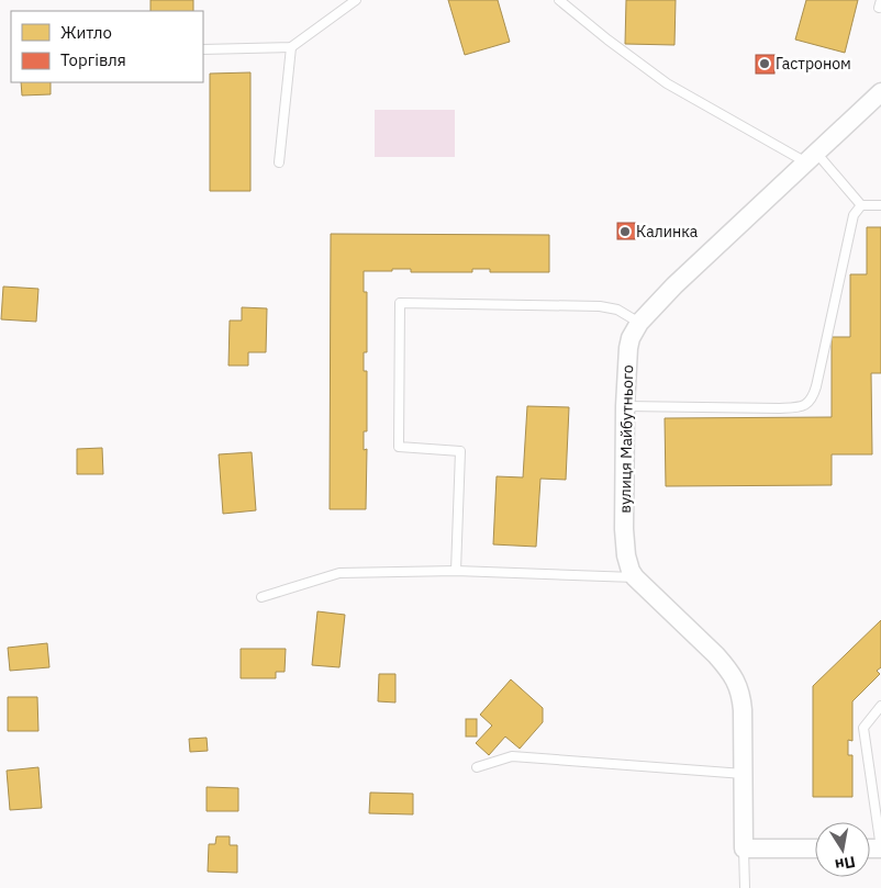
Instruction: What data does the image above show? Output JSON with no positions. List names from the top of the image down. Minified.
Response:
{"streets":{"street":["вулиця Майбутнього"]},"places":["Гастроном","Калинка"],"legend":["Житло","Торгівля"],"north":"bottom"}
